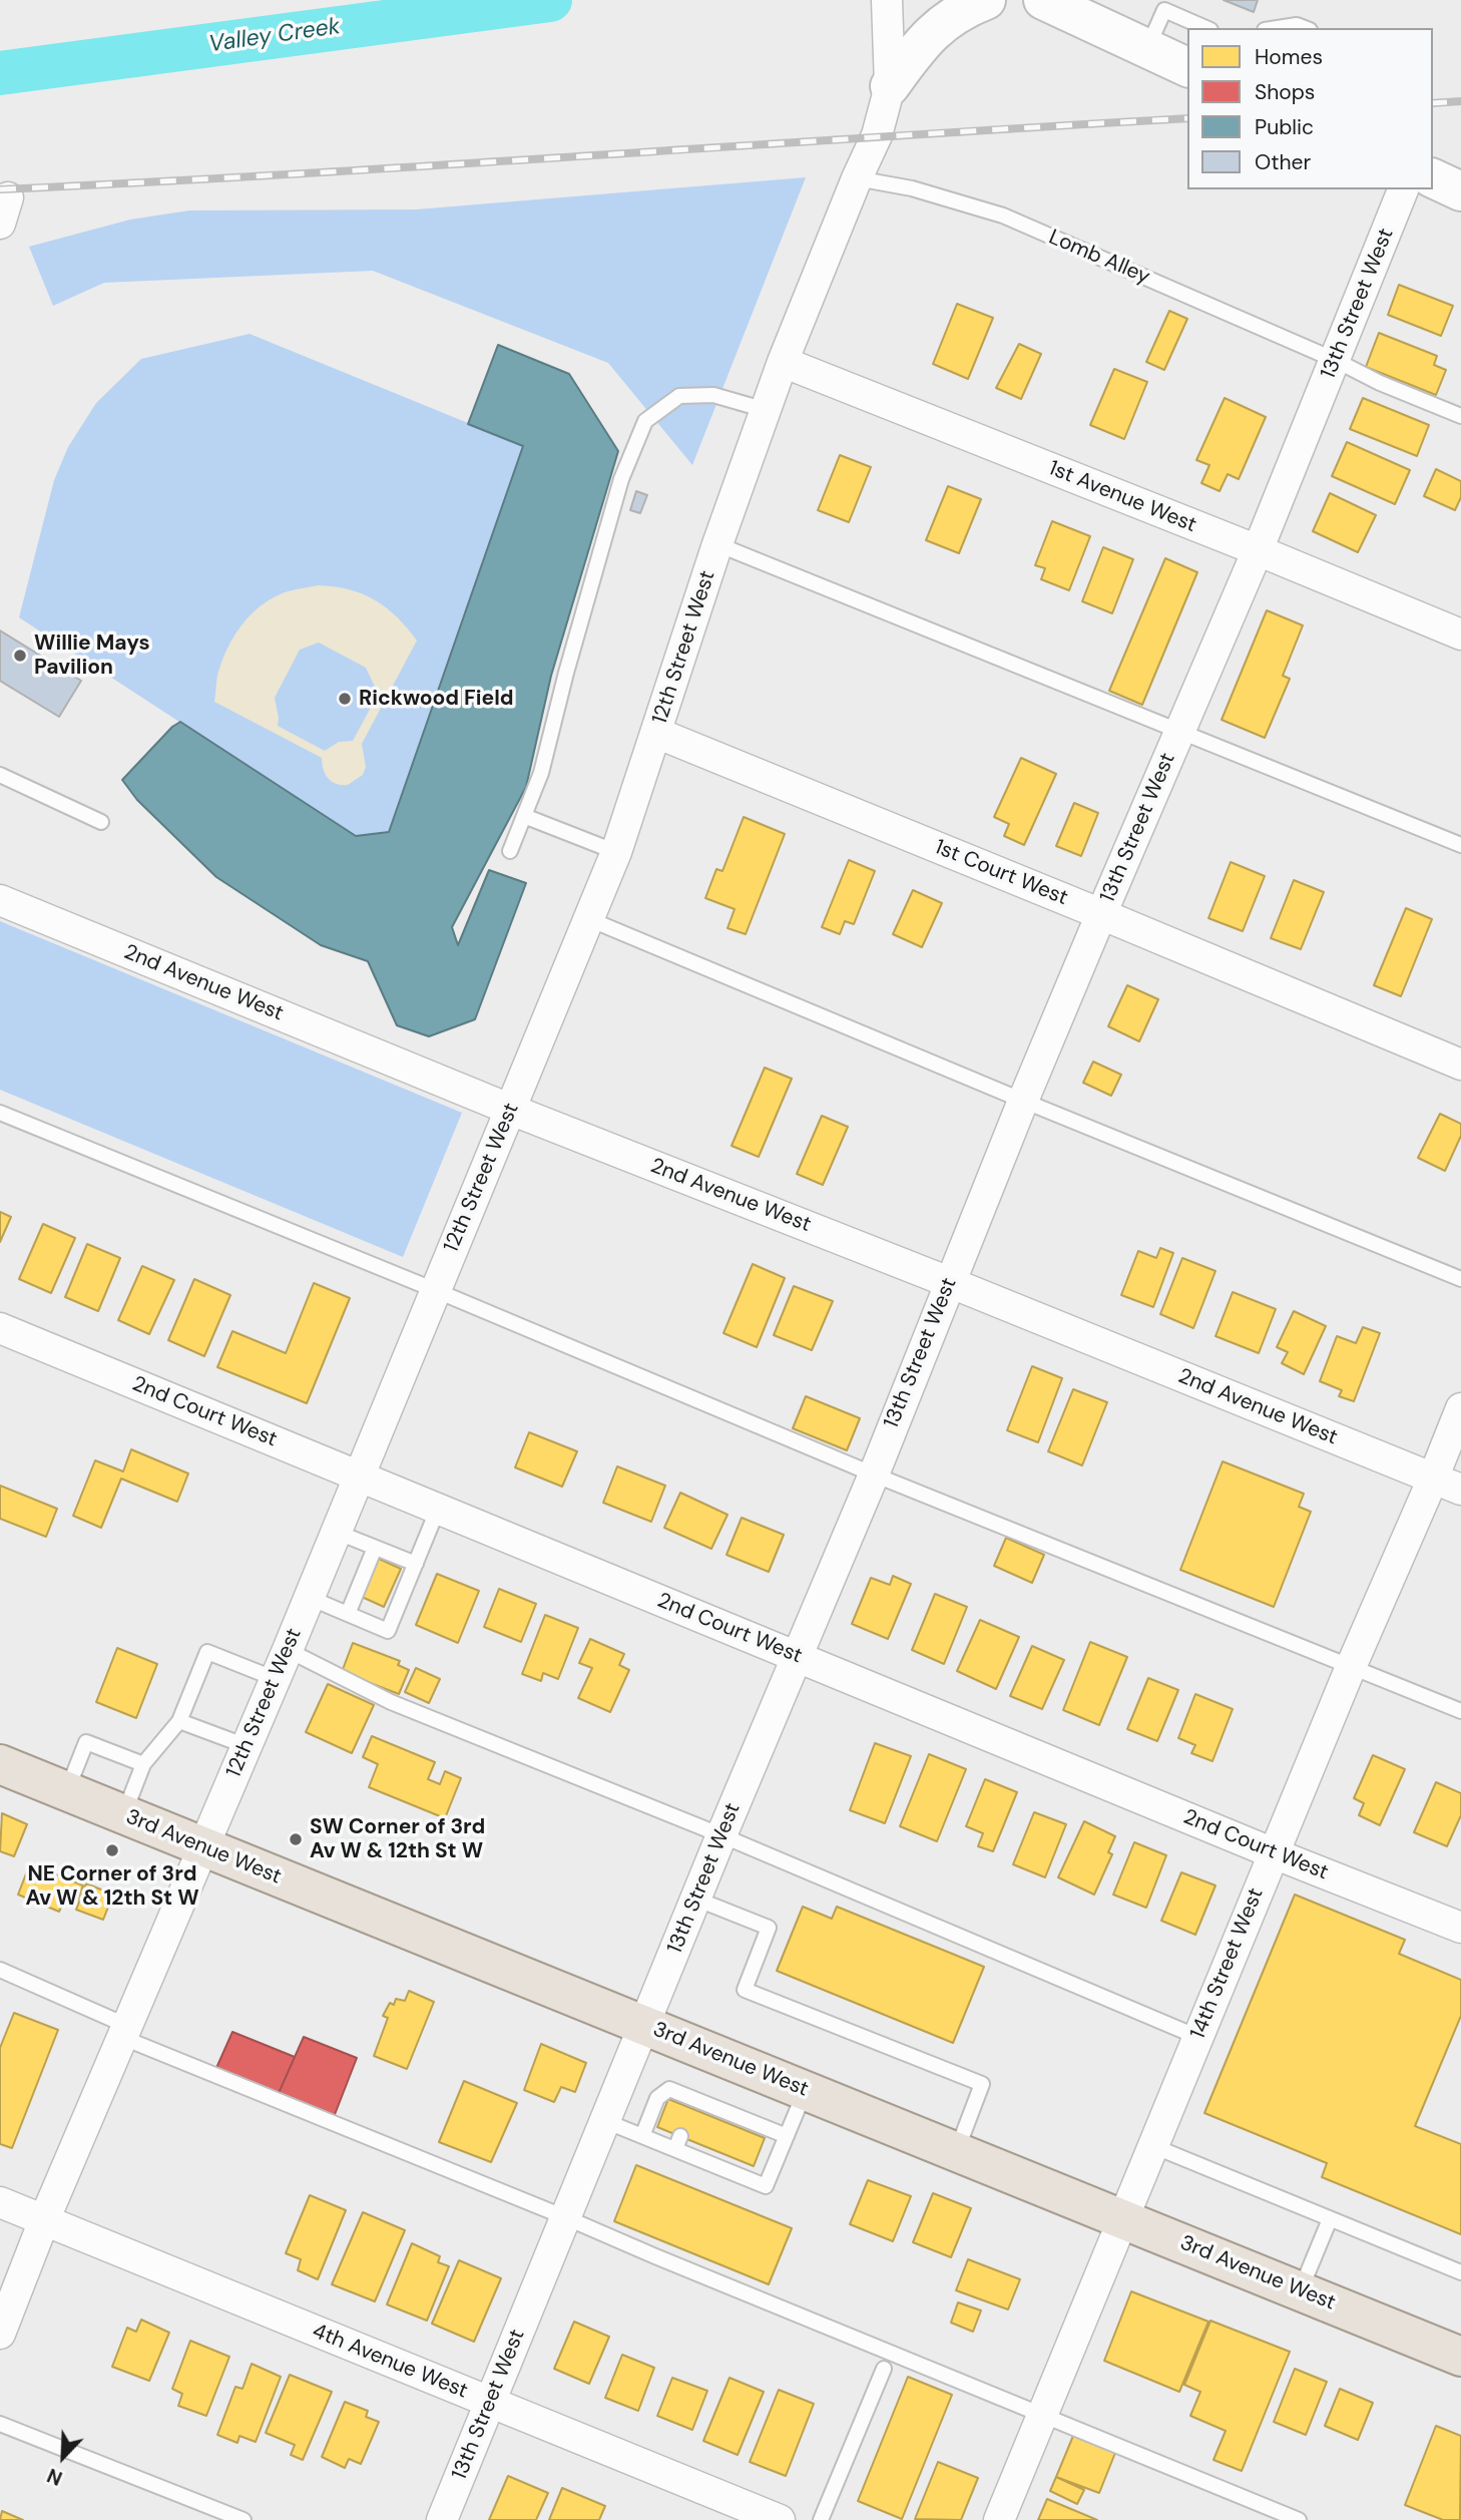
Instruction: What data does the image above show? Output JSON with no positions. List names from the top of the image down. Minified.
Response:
{"streets":{"main road":["3rd Avenue West"],"street":["13th Street West","1st Avenue West","12th Street West","1st Court West","2nd Avenue West","2nd Court West","14th Street West","4th Avenue West"],"lane":["Lomb Alley"]},"crossings":[["Lomb Alley","13th Street West"],["Lomb Alley","12th Street West"],["13th Street West","1st Avenue West"],["13th Street West","1st Court West"],["13th Street West","2nd Avenue West"],["13th Street West","2nd Court West"],["13th Street West","3rd Avenue West"],["13th Street West","4th Avenue West"],["1st Avenue West","12th Street West"],["12th Street West","1st Court West"],["12th Street West","2nd Avenue West"],["12th Street West","2nd Court West"],["12th Street West","3rd Avenue West"],["12th Street West","4th Avenue West"],["2nd Avenue West","14th Street West"],["2nd Court West","14th Street West"],["3rd Avenue West","14th Street West"]],"water":["Valley Creek"],"places":["Willie Mays Pavilion","Rickwood Field","SW Corner of 3rd Av W & 12th St W","NE Corner of 3rd Av W & 12th St W"],"legend":["Homes","Shops","Public","Other"],"north":"bottom left"}
